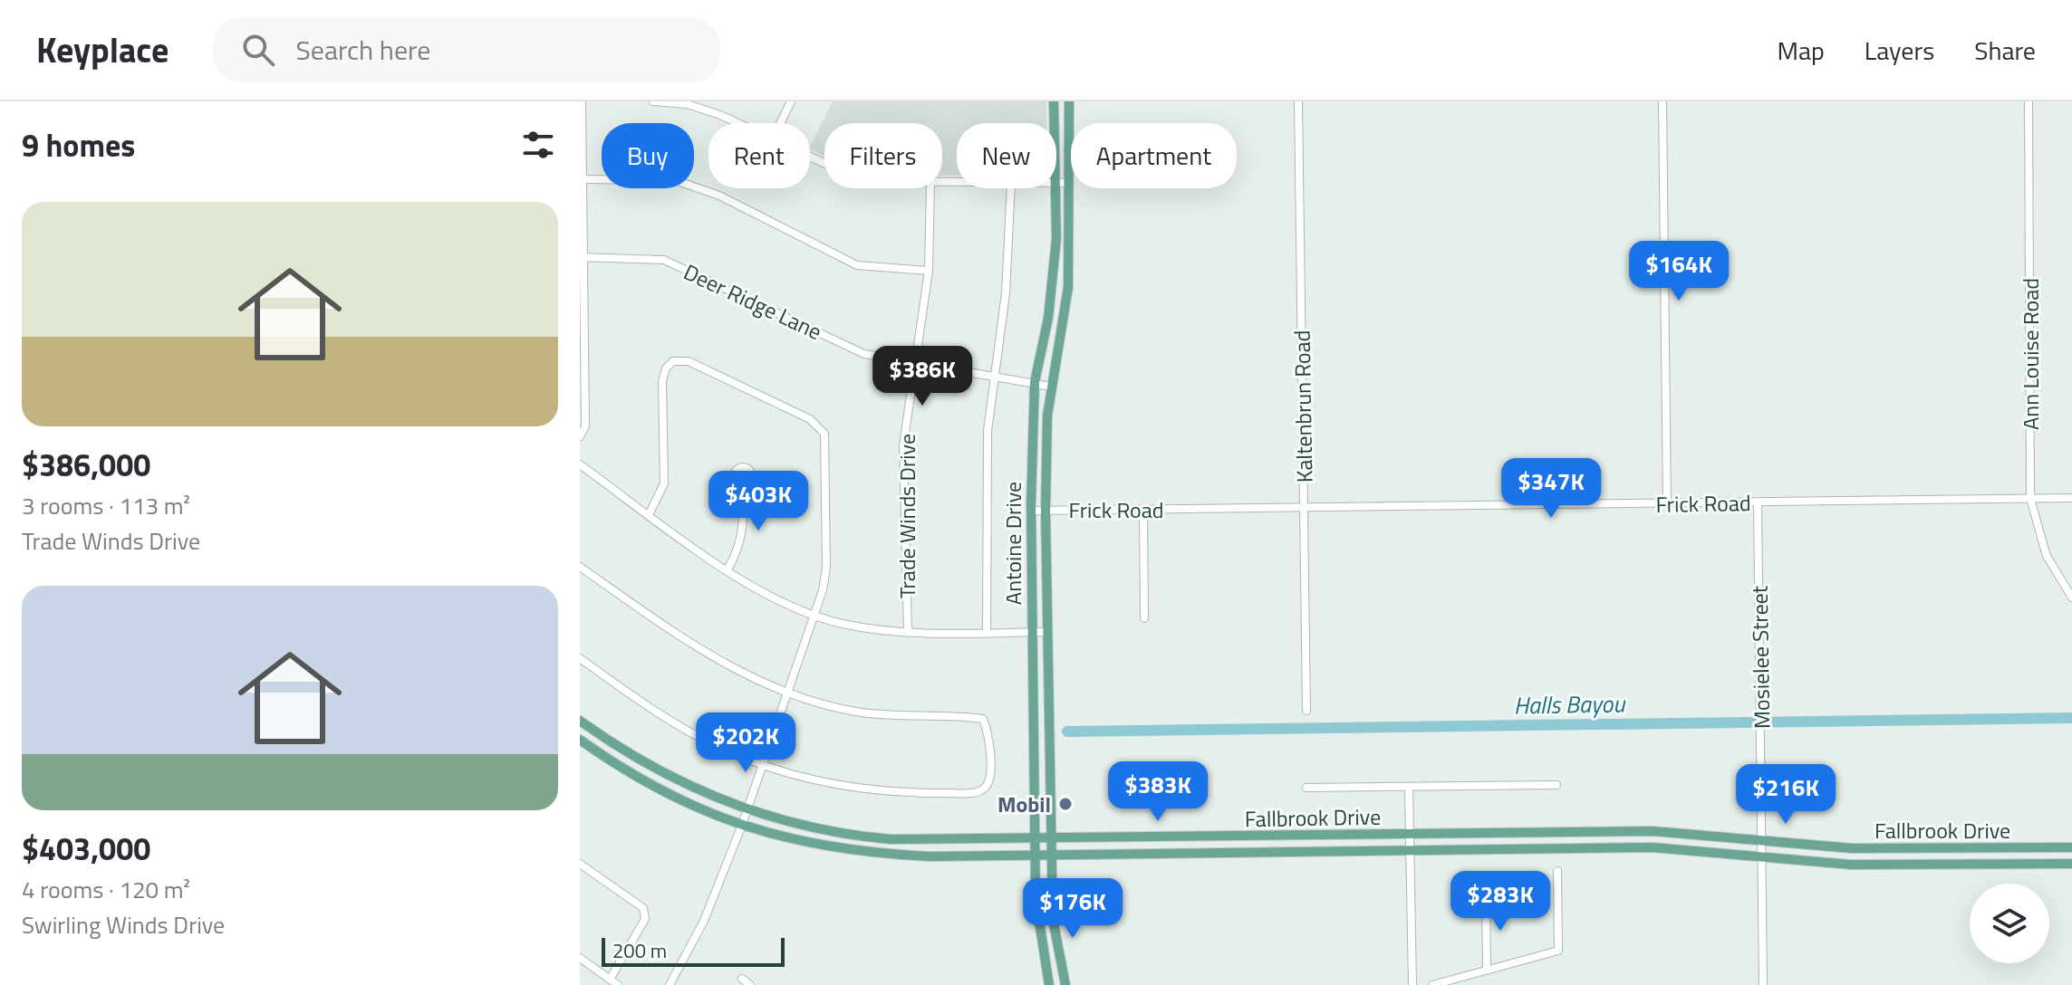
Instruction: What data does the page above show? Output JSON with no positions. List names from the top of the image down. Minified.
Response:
{"streets":{"main road":["Antoine Drive","Fallbrook Drive"],"street":["Deer Ridge Lane","Ann Louise Road","Kaltenbrun Road","Frick Road","Trade Winds Drive","Mosielee Street"]},"crossings":[["Deer Ridge Lane","Trade Winds Drive"],["Deer Ridge Lane","Antoine Drive"],["Ann Louise Road","Frick Road"],["Kaltenbrun Road","Frick Road"],["Frick Road","Antoine Drive"],["Frick Road","Mosielee Street"],["Antoine Drive","Fallbrook Drive"],["Mosielee Street","Fallbrook Drive"]],"water":["Halls Bayou"],"places":["Mobil"],"scale_bar":"200 m","page":{"header":"Keyplace","search":"Search here","nav":["Map","Layers","Share"],"heading":"9 homes","chip":["Buy","Rent","Filters","New","Apartment"],"list":[{"name":"$386,000","note":"3 rooms · 113 m² · Trade Winds Drive"},{"name":"$403,000","note":"4 rooms · 120 m² · Swirling Winds Drive"}],"price":["$164K","$386K","$347K","$403K","$202K","$383K","$216K","$283K","$176K"],"scale":"200 m"}}
